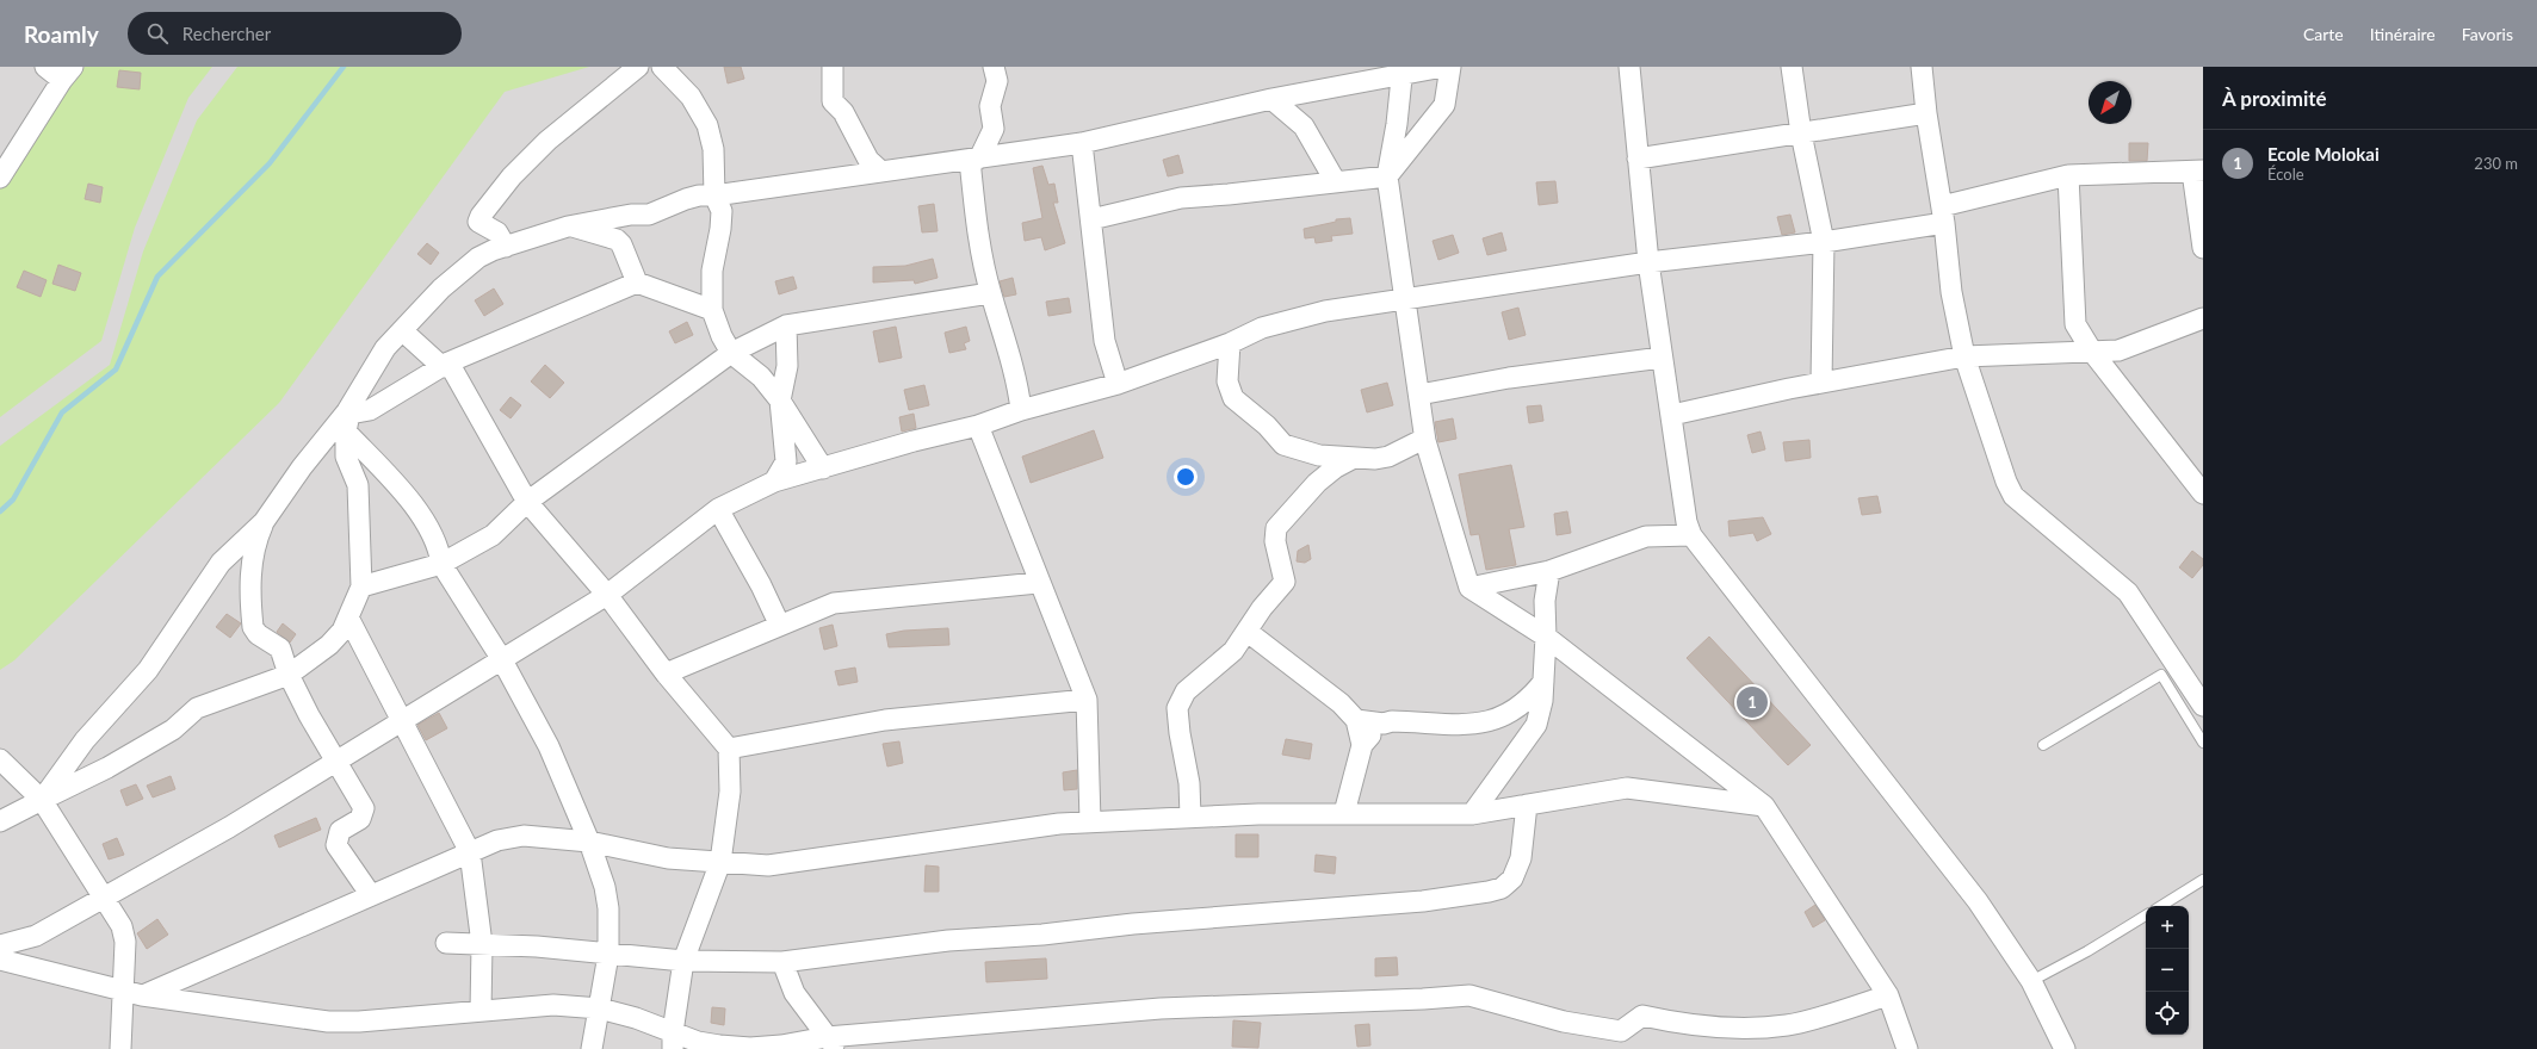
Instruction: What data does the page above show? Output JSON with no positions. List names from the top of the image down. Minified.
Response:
{"north":"bottom left","page":{"header":"Roamly","search":"Rechercher","nav":["Carte","Itinéraire","Favoris"],"heading":"À proximité","list":[{"mark":"1","name":"Ecole Molokai","note":"École","value":"230 m"}],"pins":"1","map_buttons":["+","−"]}}
